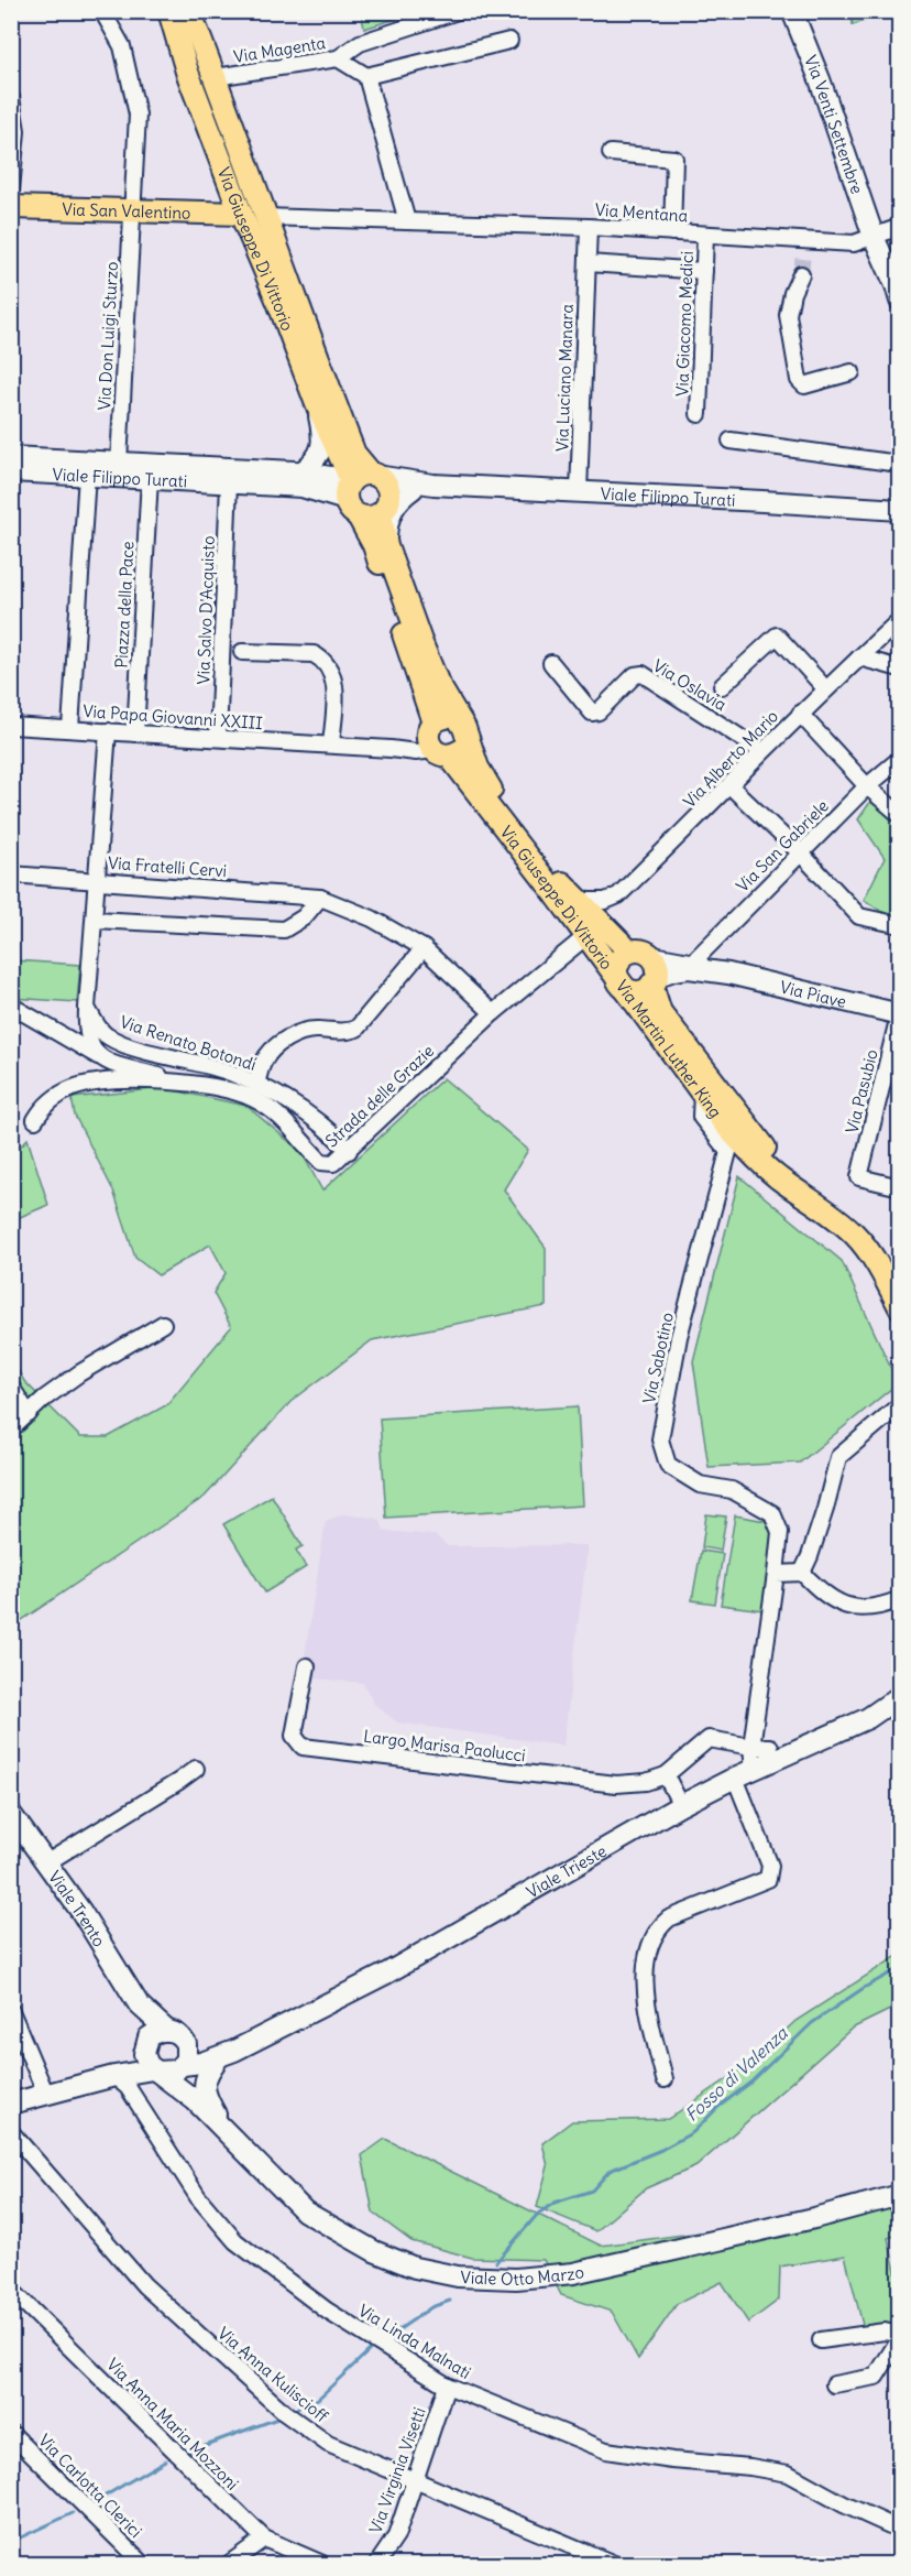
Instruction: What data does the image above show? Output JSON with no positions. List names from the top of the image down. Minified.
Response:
{"streets":{"main road":["Via San Valentino","Via Giuseppe Di Vittorio","Via Martin Luther King"],"street":["Via Magenta","Via Venti Settembre","Via Mentana","Via Giacomo Medici","Via Don Luigi Sturzo","Via Luciano Manara","Viale Filippo Turati","Piazza della Pace","Via Salvo D'Acquisto","Via Oslavia","Via Papa Giovanni XXIII","Via Alberto Mario","Via San Gabriele","Via Fratelli Cervi","Via Piave","Via Renato Botondi","Via Pasubio","Strada delle Grazie","Via Sabotino","Largo Marisa Paolucci","Viale Trieste","Viale Trento","Viale Otto Marzo","Via Linda Malnati","Via Anna Kuliscioff","Via Anna Maria Mozzoni","Via Virginia Visetti","Via Carlotta Clerici"]},"crossings":[["Via Magenta","Via Giuseppe Di Vittorio"],["Via Venti Settembre","Via Mentana"],["Via San Valentino","Via Giuseppe Di Vittorio"],["Via San Valentino","Via Don Luigi Sturzo"],["Via Mentana","Via Giuseppe Di Vittorio"],["Via Mentana","Via Giacomo Medici"],["Via Mentana","Via Luciano Manara"],["Via Giuseppe Di Vittorio","Viale Filippo Turati"],["Via Giuseppe Di Vittorio","Via Papa Giovanni XXIII"],["Via Giuseppe Di Vittorio","Via Alberto Mario"],["Via Giuseppe Di Vittorio","Via Piave"],["Via Giuseppe Di Vittorio","Via Martin Luther King"],["Via Giuseppe Di Vittorio","Strada delle Grazie"],["Via Don Luigi Sturzo","Viale Filippo Turati"],["Via Luciano Manara","Viale Filippo Turati"],["Viale Filippo Turati","Piazza della Pace"],["Viale Filippo Turati","Via Salvo D'Acquisto"],["Piazza della Pace","Via Papa Giovanni XXIII"],["Via Salvo D'Acquisto","Via Papa Giovanni XXIII"],["Via Oslavia","Via Alberto Mario"],["Via San Gabriele","Via Piave"],["Via Fratelli Cervi","Strada delle Grazie"],["Via Piave","Via Martin Luther King"],["Via Piave","Via Pasubio"],["Via Renato Botondi","Strada delle Grazie"],["Via Martin Luther King","Via Sabotino"],["Viale Trieste","Viale Trento"],["Viale Trieste","Viale Otto Marzo"],["Viale Trento","Viale Otto Marzo"],["Via Linda Malnati","Via Virginia Visetti"],["Via Anna Kuliscioff","Via Virginia Visetti"]],"water":["Fosso di Valenza"]}
